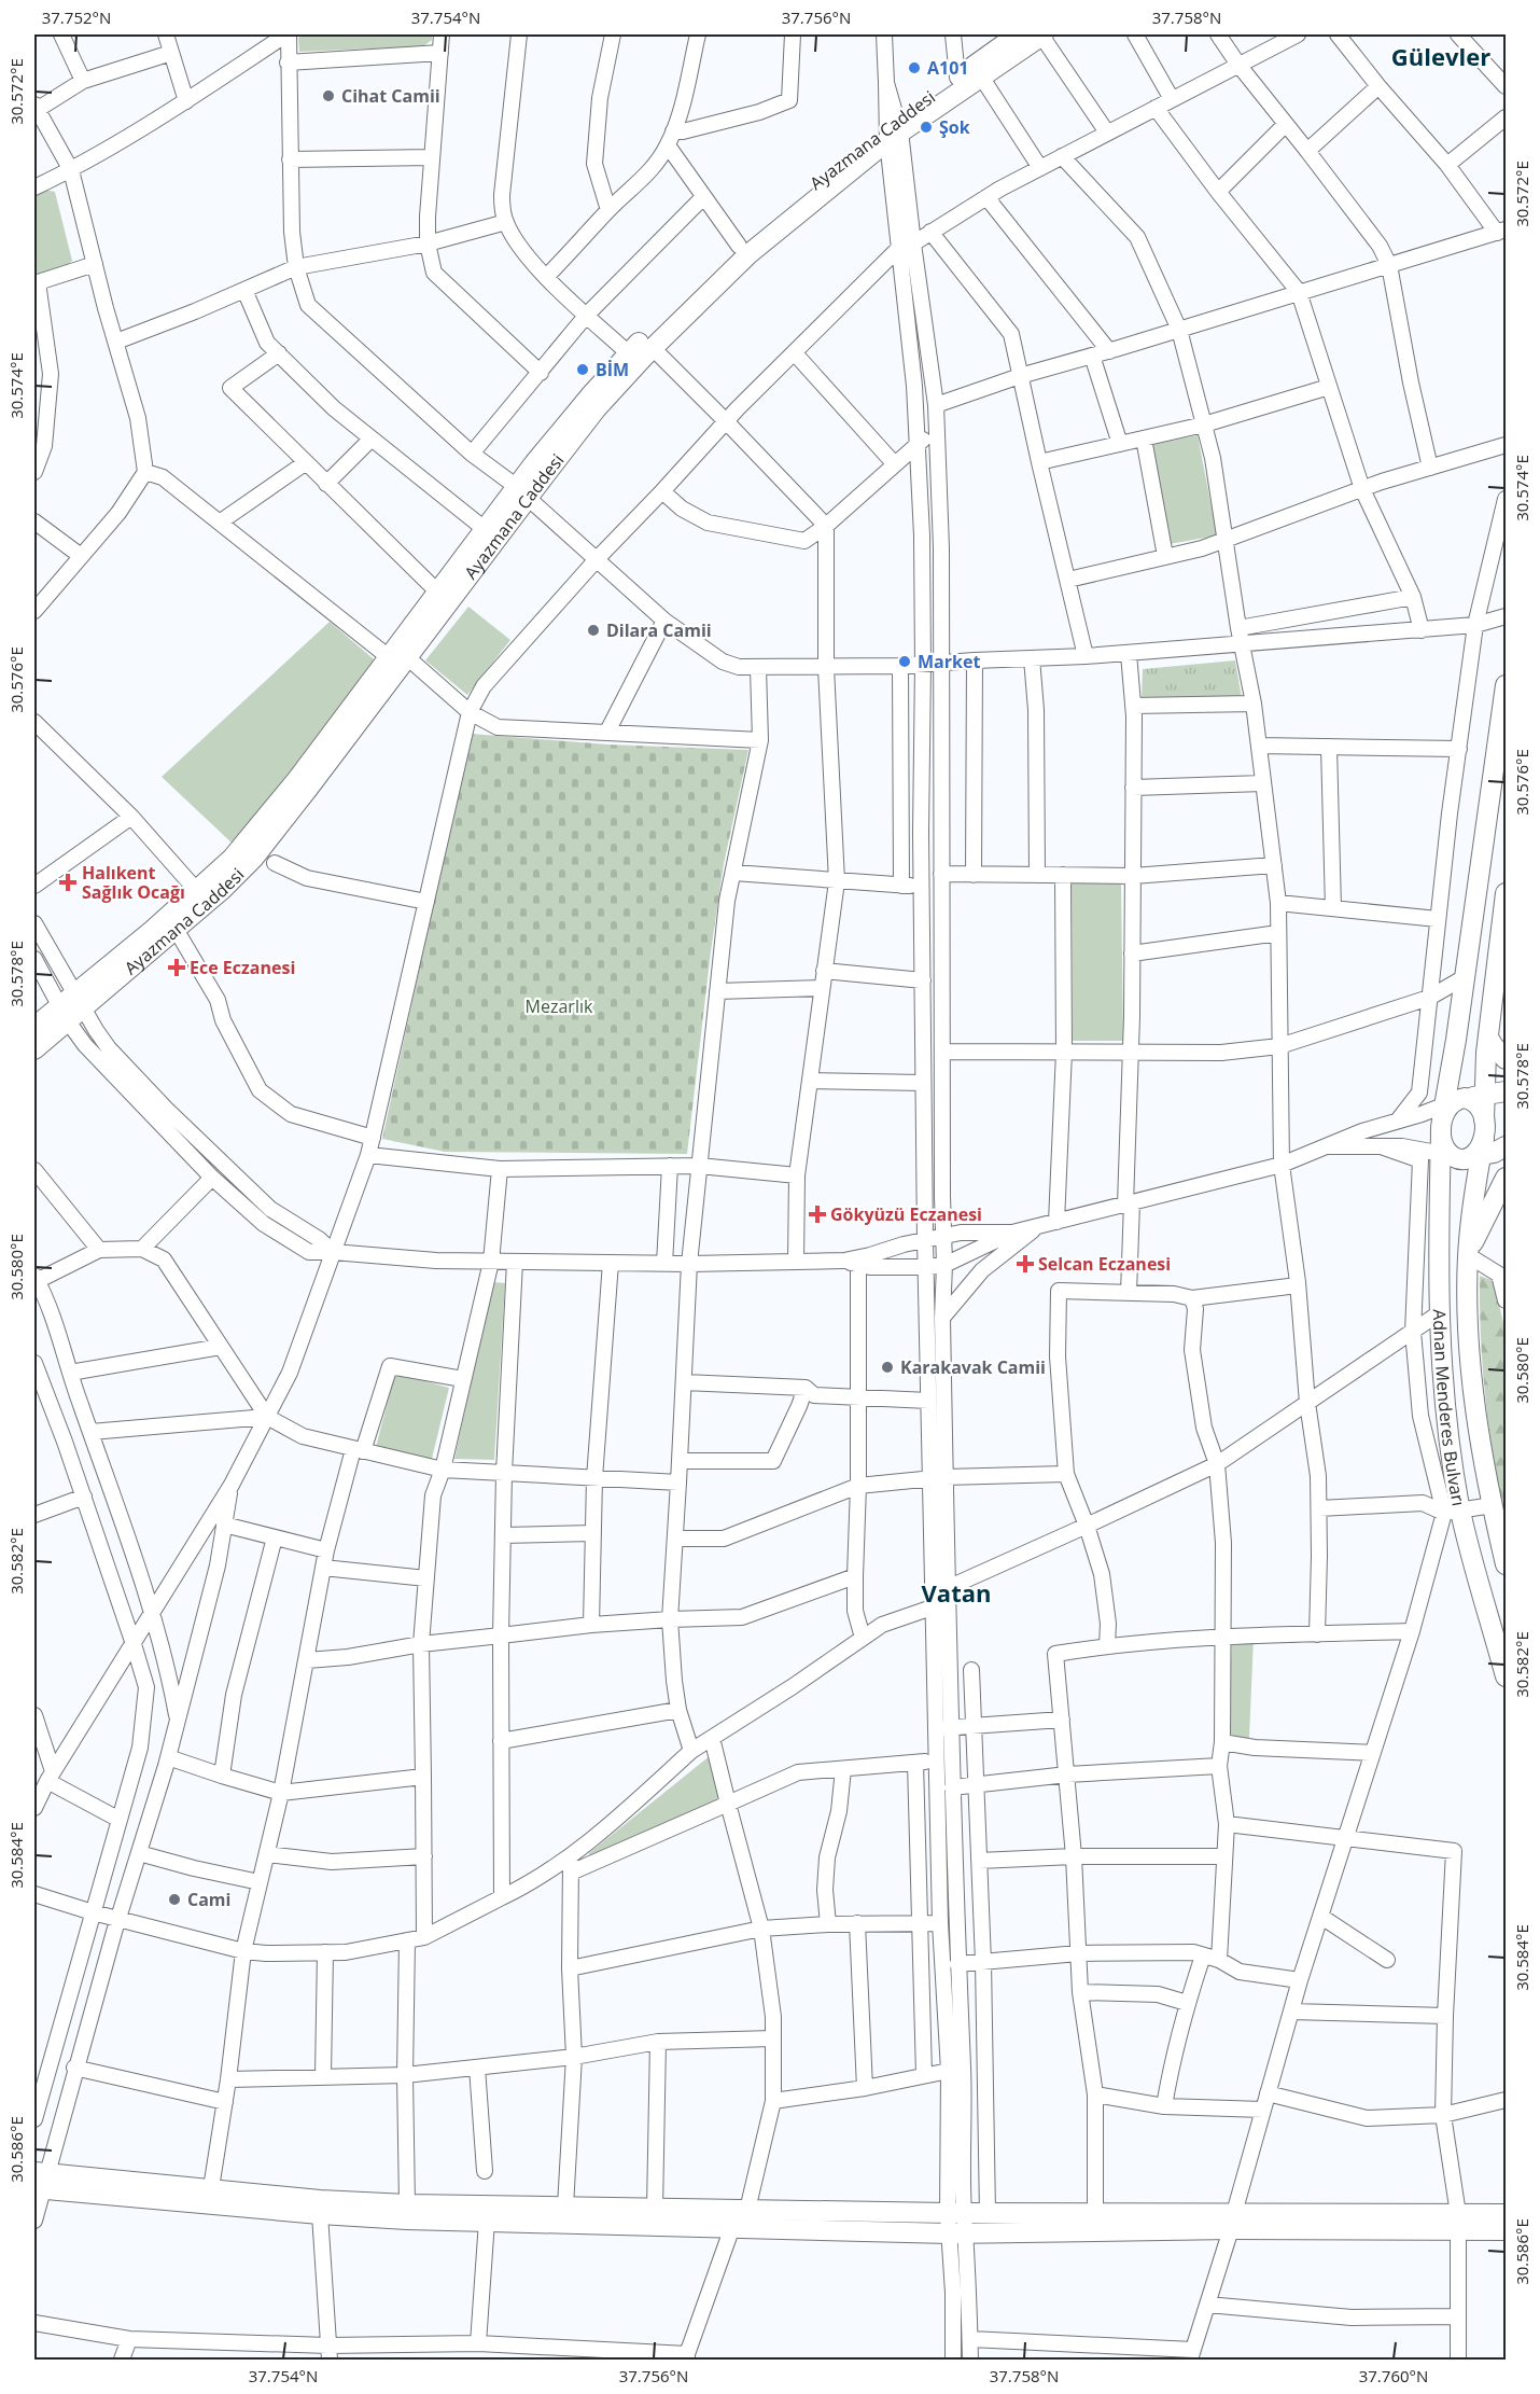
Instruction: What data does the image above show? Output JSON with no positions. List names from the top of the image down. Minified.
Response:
{"streets":{"main road":["Ayazmana Caddesi","Adnan Menderes Bulvarı"]},"districts":["Gülevler","Vatan"],"parks":["Mezarlık"],"places":{"other":["A101","Cihat Camii","Şok","BİM","Dilara Camii","Market","Karakavak Camii","Cami"],"health":["Halıkent Sağlık Ocağı","Ece Eczanesi","Gökyüzü Eczanesi","Selcan Eczanesi"]},"coordinates":["37.752°N","37.754°N","37.756°N","37.758°N","30.572°E","30.574°E","30.576°E","30.578°E","30.580°E","30.582°E","30.584°E","30.586°E","37.760°N"]}
